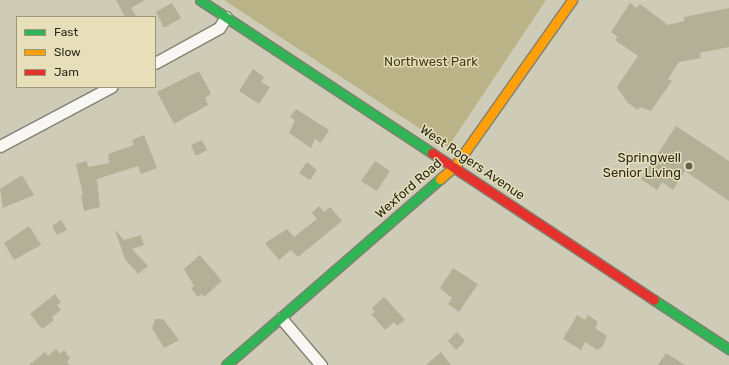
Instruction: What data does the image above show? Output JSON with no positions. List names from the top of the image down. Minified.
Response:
{"streets":{"street":["West Rogers Avenue","Wexford Road"]},"crossings":[["West Rogers Avenue","Wexford Road"]],"parks":["Northwest Park"],"places":["Springwell Senior Living"],"legend":["Fast","Slow","Jam"]}
